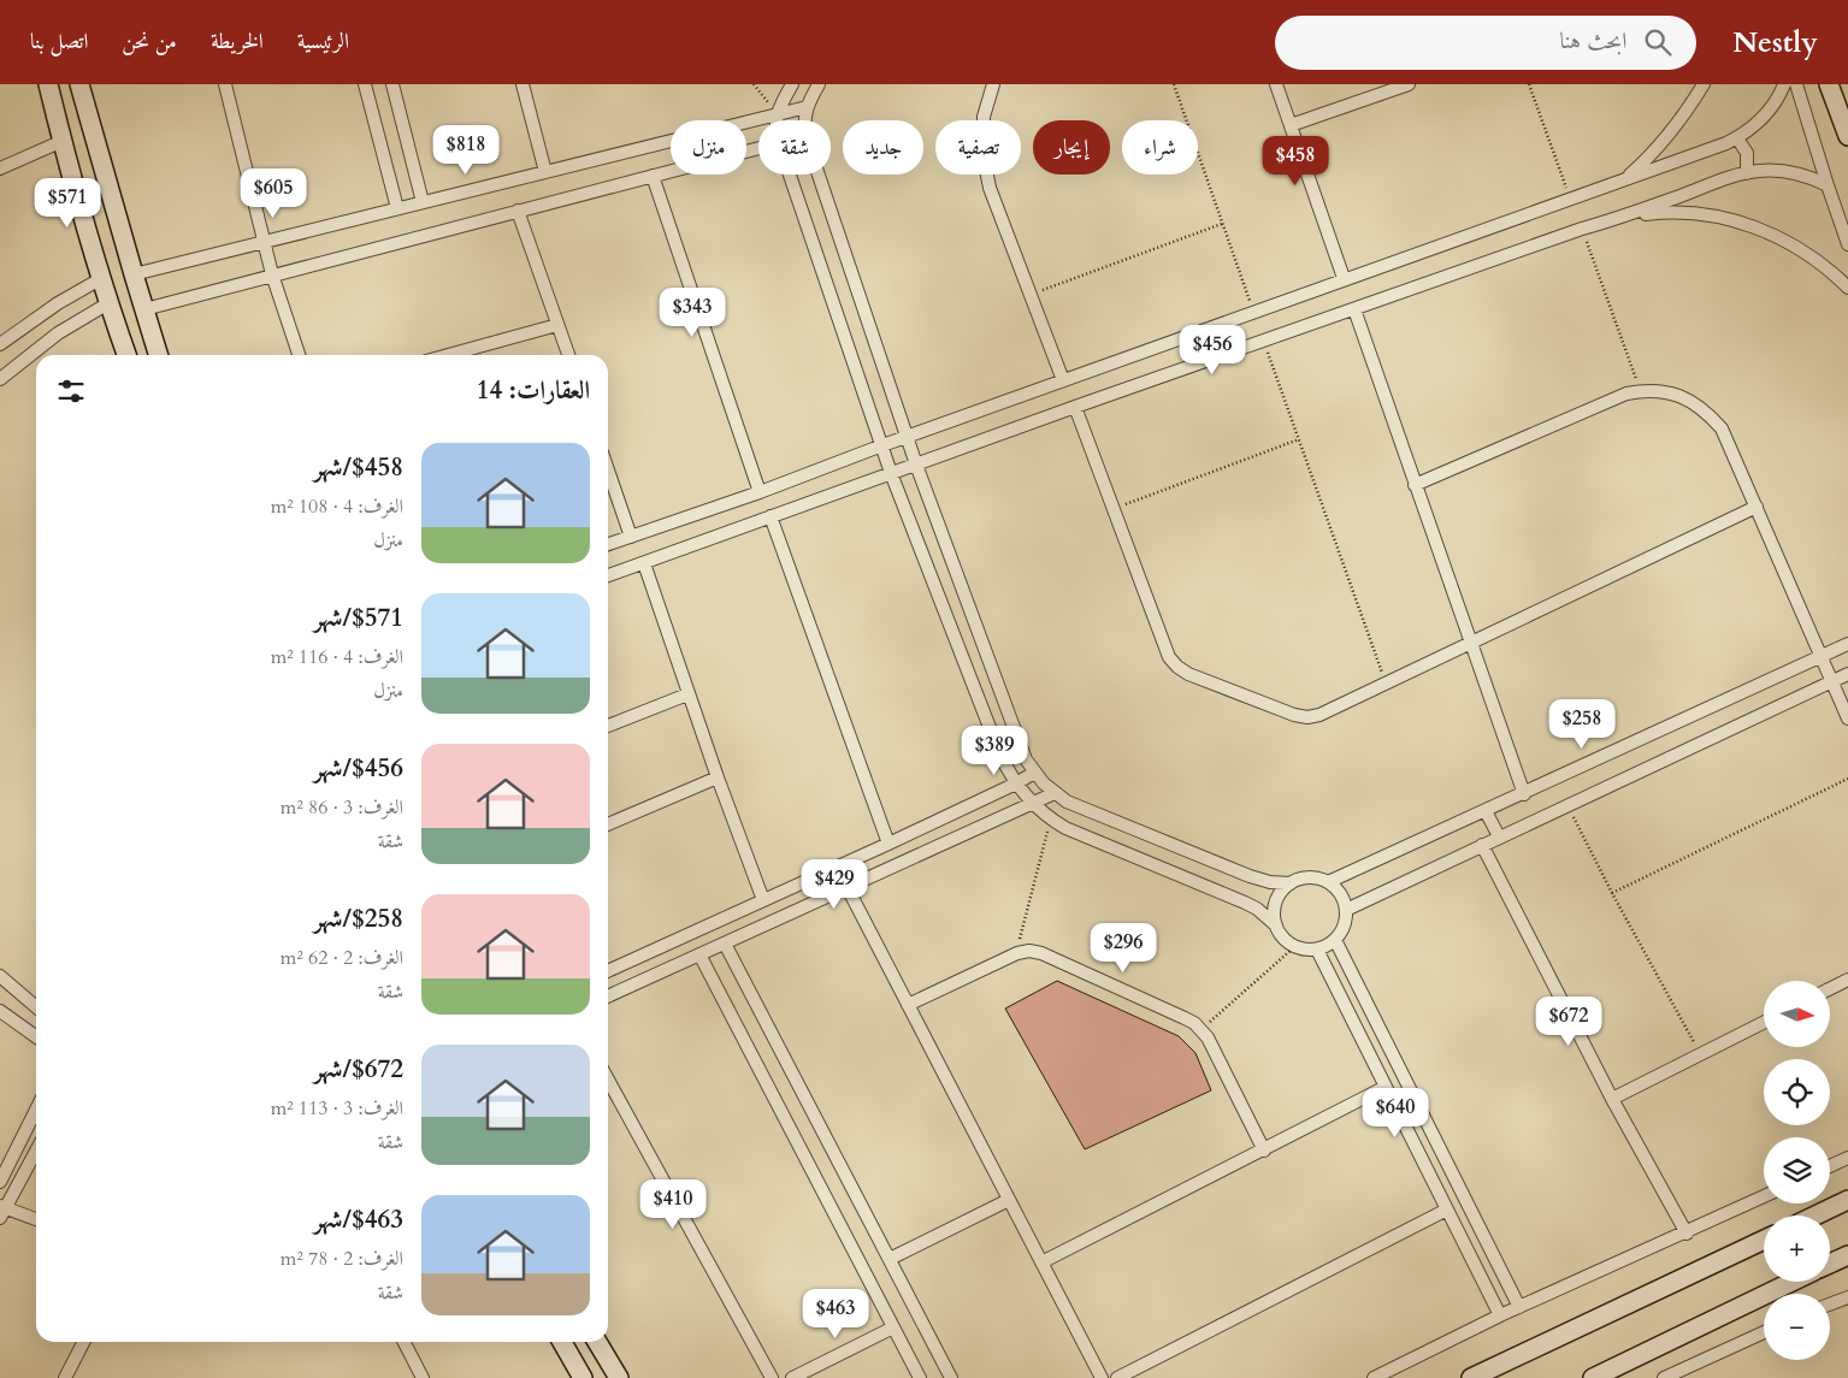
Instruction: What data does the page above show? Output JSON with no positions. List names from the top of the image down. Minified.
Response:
{"north":"right","page":{"header":"Nestly","search":"ابحث هنا","nav":["الرئيسية","الخريطة","من نحن","اتصل بنا"],"chip":["شراء","إيجار","تصفية","جديد","شقة","منزل"],"price":["$818","$458","$605","$571","$343","$456","$258","$389","$429","$296","$672","$640","$410","$463"],"heading":"العقارات: 14","list":[{"name":"$458/شهر","note":"الغرف: 4 · 108 m² · منزل"},{"name":"$571/شهر","note":"الغرف: 4 · 116 m² · منزل"},{"name":"$456/شهر","note":"الغرف: 3 · 86 m² · شقة"},{"name":"$258/شهر","note":"الغرف: 2 · 62 m² · شقة"},{"name":"$672/شهر","note":"الغرف: 3 · 113 m² · شقة"},{"name":"$463/شهر","note":"الغرف: 2 · 78 m² · شقة"}],"map_buttons":["+","−"]}}
